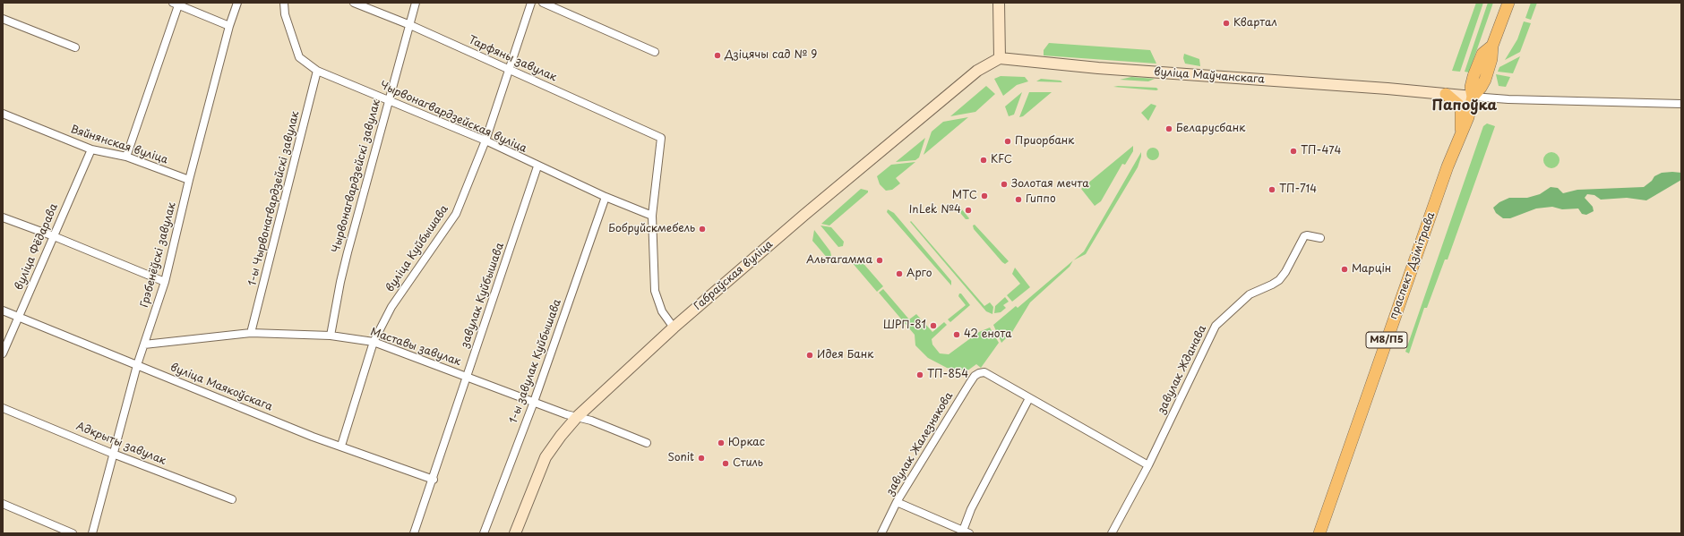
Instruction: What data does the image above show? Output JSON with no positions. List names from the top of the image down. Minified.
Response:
{"streets":{"main road":["вуліца Маўчанскага","праспект Дзімітрава","Габраўская вуліца","М8/П5"],"street":["Тарфяны завулак","Чырвонагвардзейская вуліца","Вяйнянская вуліца","Чырвонагвардзейскі завулак","1-ы Чырвонагвардзейскі завулак","вуліца Фёдарава","вуліца Куйбышава","Грэбенёўскі завулак","завулак Куйбышава","Маставы завулак","1-ы завулак Куйбышава","завулак Жданава","вуліца Маякоўскага","Адкрыты завулак","завулак Жалезнякова"]},"crossings":[["Тарфяны завулак","Чырвонагвардзейская вуліца"],["Тарфяны завулак","Чырвонагвардзейскі завулак"],["Тарфяны завулак","вуліца Куйбышава"],["вуліца Маўчанскага","праспект Дзімітрава"],["вуліца Маўчанскага","Габраўская вуліца"],["Чырвонагвардзейская вуліца","Чырвонагвардзейскі завулак"],["Чырвонагвардзейская вуліца","1-ы Чырвонагвардзейскі завулак"],["Чырвонагвардзейская вуліца","вуліца Куйбышава"],["Чырвонагвардзейская вуліца","завулак Куйбышава"],["Чырвонагвардзейская вуліца","1-ы завулак Куйбышава"],["Вяйнянская вуліца","вуліца Фёдарава"],["Вяйнянская вуліца","Грэбенёўскі завулак"],["Чырвонагвардзейскі завулак","Маставы завулак"],["1-ы Чырвонагвардзейскі завулак","Маставы завулак"],["вуліца Фёдарава","вуліца Маякоўскага"],["вуліца Куйбышава","Маставы завулак"],["вуліца Куйбышава","вуліца Маякоўскага"],["Грэбенёўскі завулак","Маставы завулак"],["Грэбенёўскі завулак","вуліца Маякоўскага"],["Грэбенёўскі завулак","Адкрыты завулак"],["Габраўская вуліца","Маставы завулак"],["завулак Куйбышава","Маставы завулак"],["завулак Куйбышава","вуліца Маякоўскага"],["Маставы завулак","1-ы завулак Куйбышава"]],"districts":["Папоўка"],"places":["Квартал","Дзіцячы сад № 9","Беларусбанк","Приорбанк","ТП-474","KFC","Золотая мечта","ТП-714","МТС","Гиппо","InLek №4","Бобруйскмебель","Альтагамма","Марцін","Арго","ШРП-81","42 енота","Идея Банк","ТП-854","Юркас","Sonit","Стиль"]}
